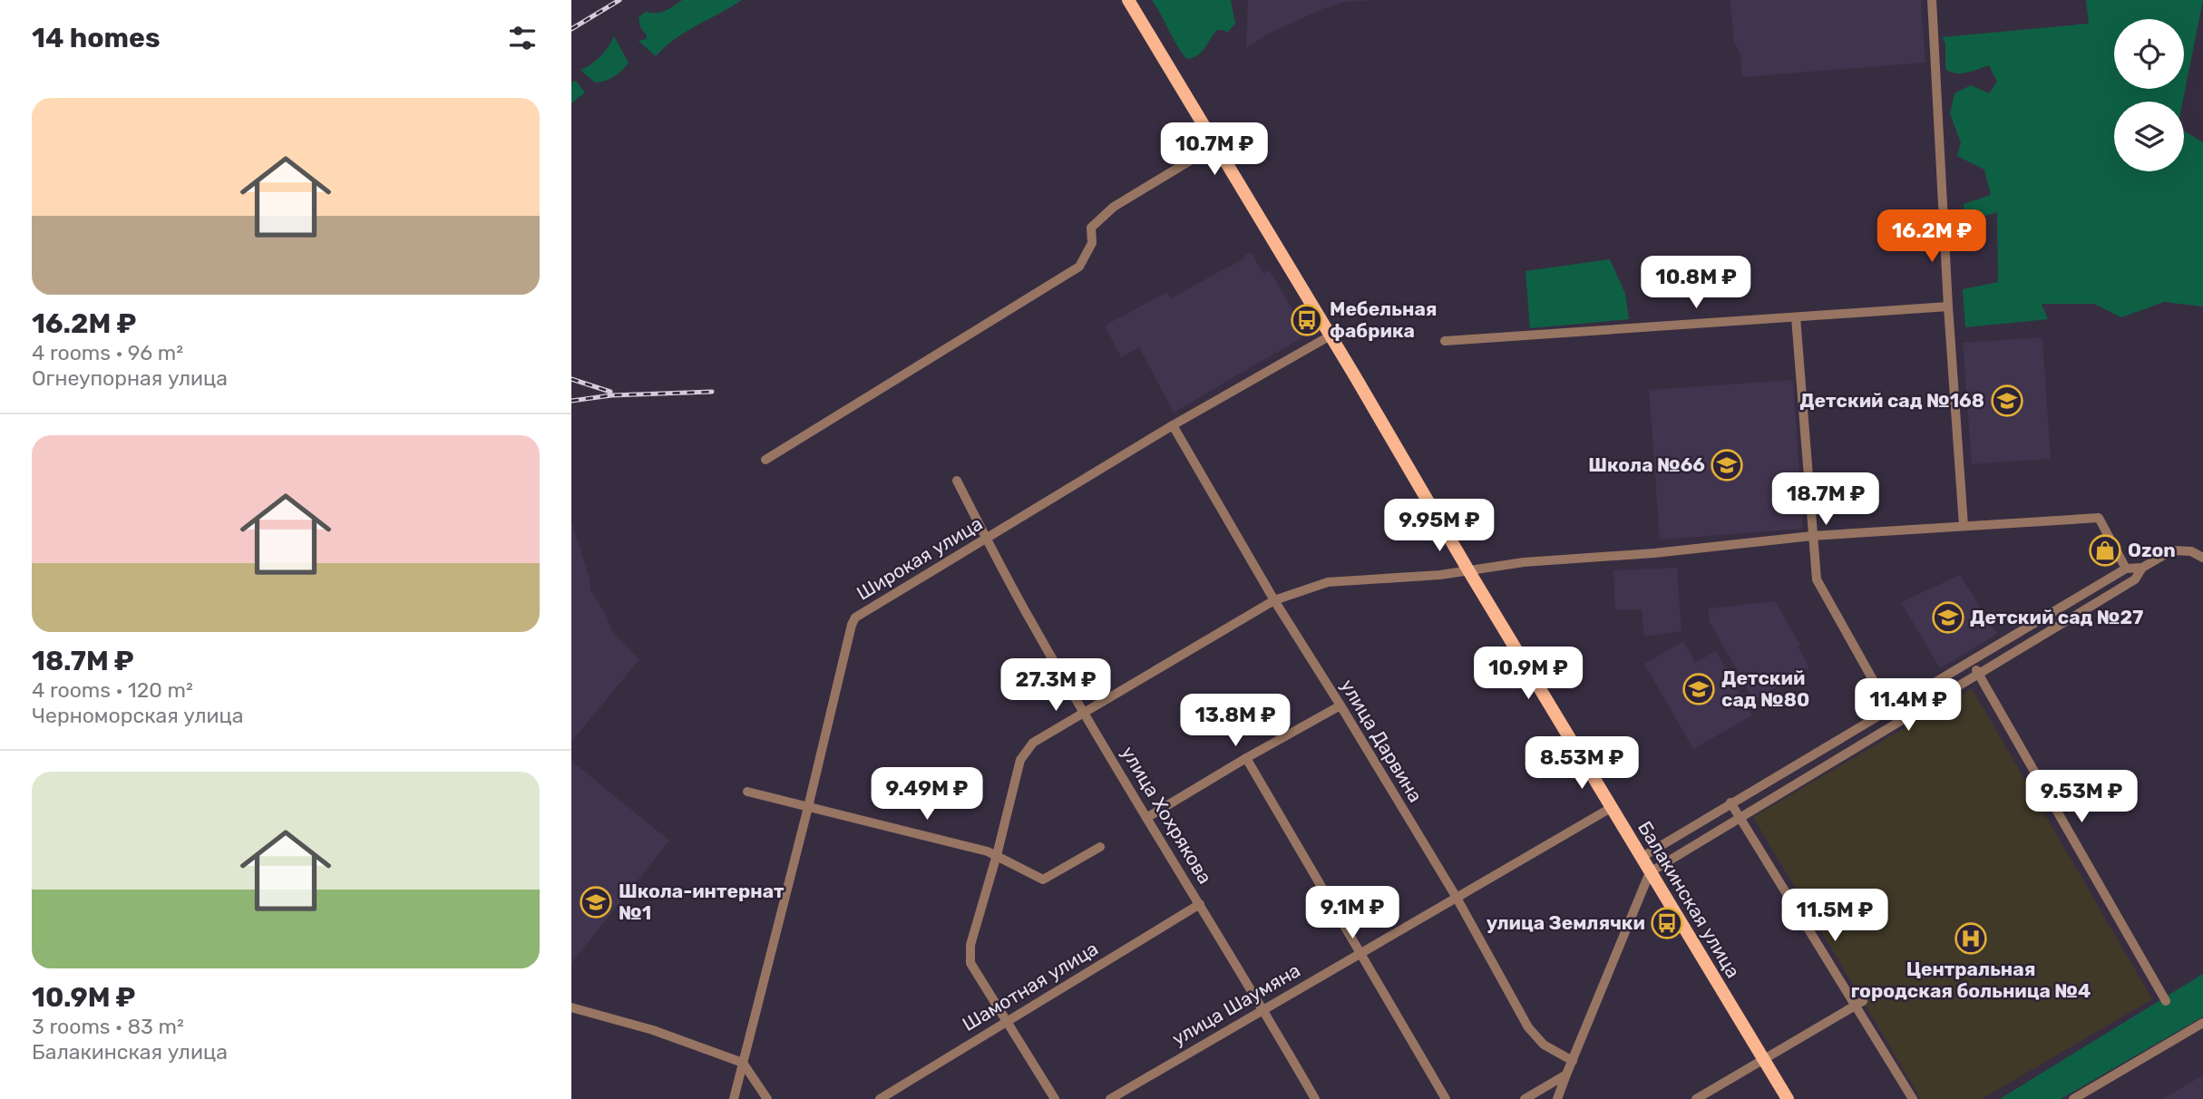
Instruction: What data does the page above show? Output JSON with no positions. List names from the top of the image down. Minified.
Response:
{"streets":{"main road":["Балакинская улица"],"street":["Широкая улица","улица Дарвина","улица Хохрякова","Шамотная улица","улица Шаумяна"]},"crossings":[["Широкая улица","улица Дарвина"],["Широкая улица","улица Хохрякова"],["Широкая улица","Балакинская улица"],["улица Дарвина","улица Шаумяна"],["улица Хохрякова","Шамотная улица"],["улица Хохрякова","улица Шаумяна"],["Балакинская улица","улица Шаумяна"]],"places":{"bus stop":["Мебельная фабрика","улица Землячки"],"school or university":["Детский сад №168","Школа №66","Детский сад №27","Детский сад №80","Школа-интернат №1"],"shop":["Ozon"],"hospital":["Центральная городская больница №4"]},"page":{"heading":"14 homes","list":[{"name":"16.2M ₽","note":"4 rooms · 96 m² · Огнеупорная улица"},{"name":"18.7M ₽","note":"4 rooms · 120 m² · Черноморская улица"},{"name":"10.9M ₽","note":"3 rooms · 83 m² · Балакинская улица"}],"price":["10.7M ₽","16.2M ₽","10.8M ₽","18.7M ₽","9.95M ₽","10.9M ₽","27.3M ₽","11.4M ₽","13.8M ₽","8.53M ₽","9.49M ₽","9.53M ₽","9.1M ₽","11.5M ₽"]}}
